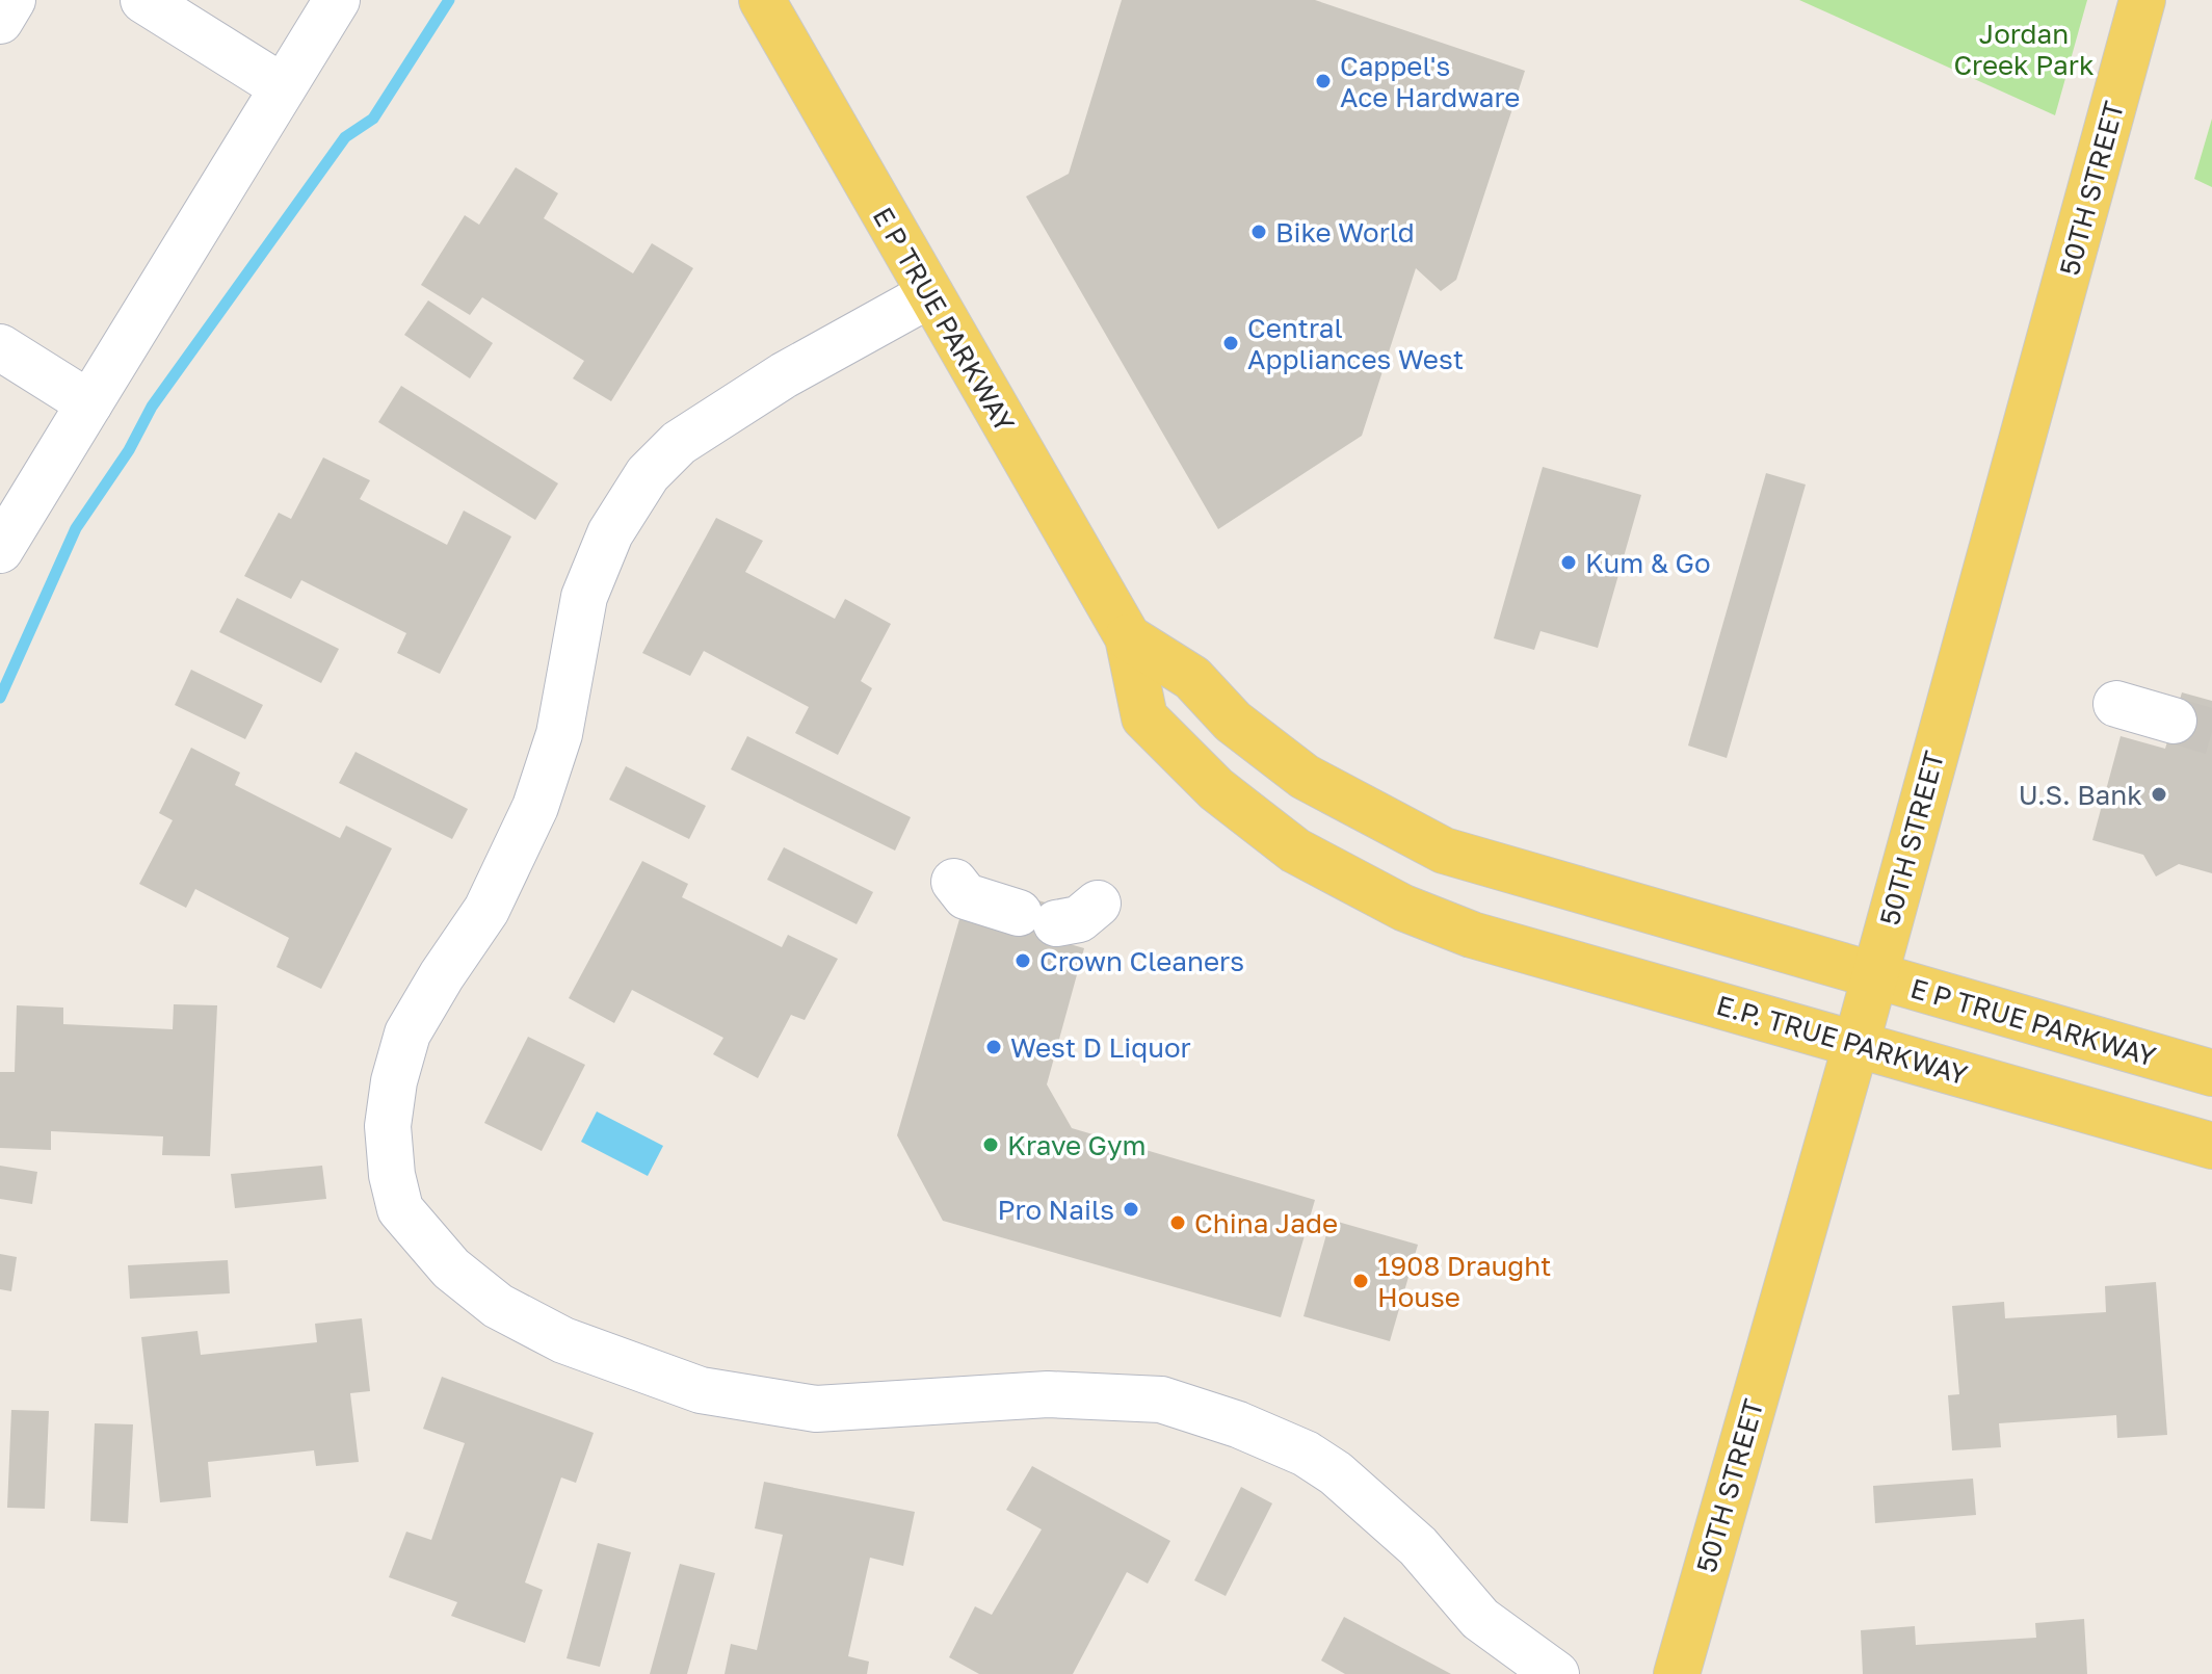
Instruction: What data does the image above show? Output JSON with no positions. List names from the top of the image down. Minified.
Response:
{"streets":{"main road":["50TH STREET","E P TRUE PARKWAY","E.P. TRUE PARKWAY"]},"crossings":[["50TH STREET","E P TRUE PARKWAY"],["50TH STREET","E.P. TRUE PARKWAY"],["E P TRUE PARKWAY","E.P. TRUE PARKWAY"]],"parks":["Jordan Creek Park"],"places":["Cappel's Ace Hardware","Bike World","Central Appliances West","Kum & Go","U.S. Bank","Crown Cleaners","West D Liquor","Krave Gym","Pro Nails","China Jade","1908 Draught House"]}
